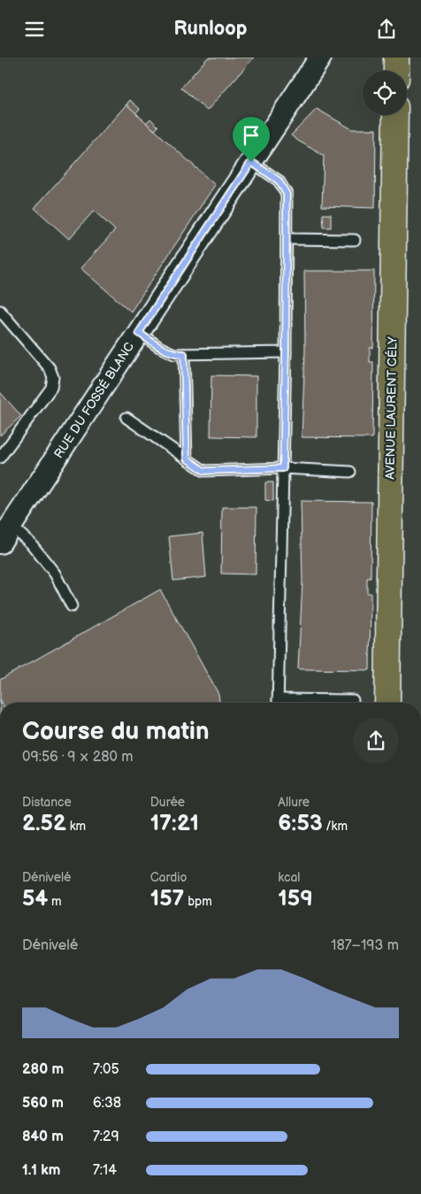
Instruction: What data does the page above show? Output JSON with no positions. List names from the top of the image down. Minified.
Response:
{"streets":{"main road":["AVENUE LAURENT CÉLY"],"street":["RUE DU FOSSÉ BLANC"]},"page":{"header":"Runloop","heading":["Course du matin","09:56 · 9 × 280 m"],"stats":[["Distance","2.52 km"],["Durée","17:21"],["Allure","6:53 /km"],["Dénivelé","54 m"],["Cardio","157 bpm"],["kcal","159"]],"chart":["Dénivelé","187–193 m"],"list":[{"name":"280 m","note":"7:05"},{"name":"560 m","note":"6:38"},{"name":"840 m","note":"7:29"},{"name":"1.1 km","note":"7:14"}]}}
